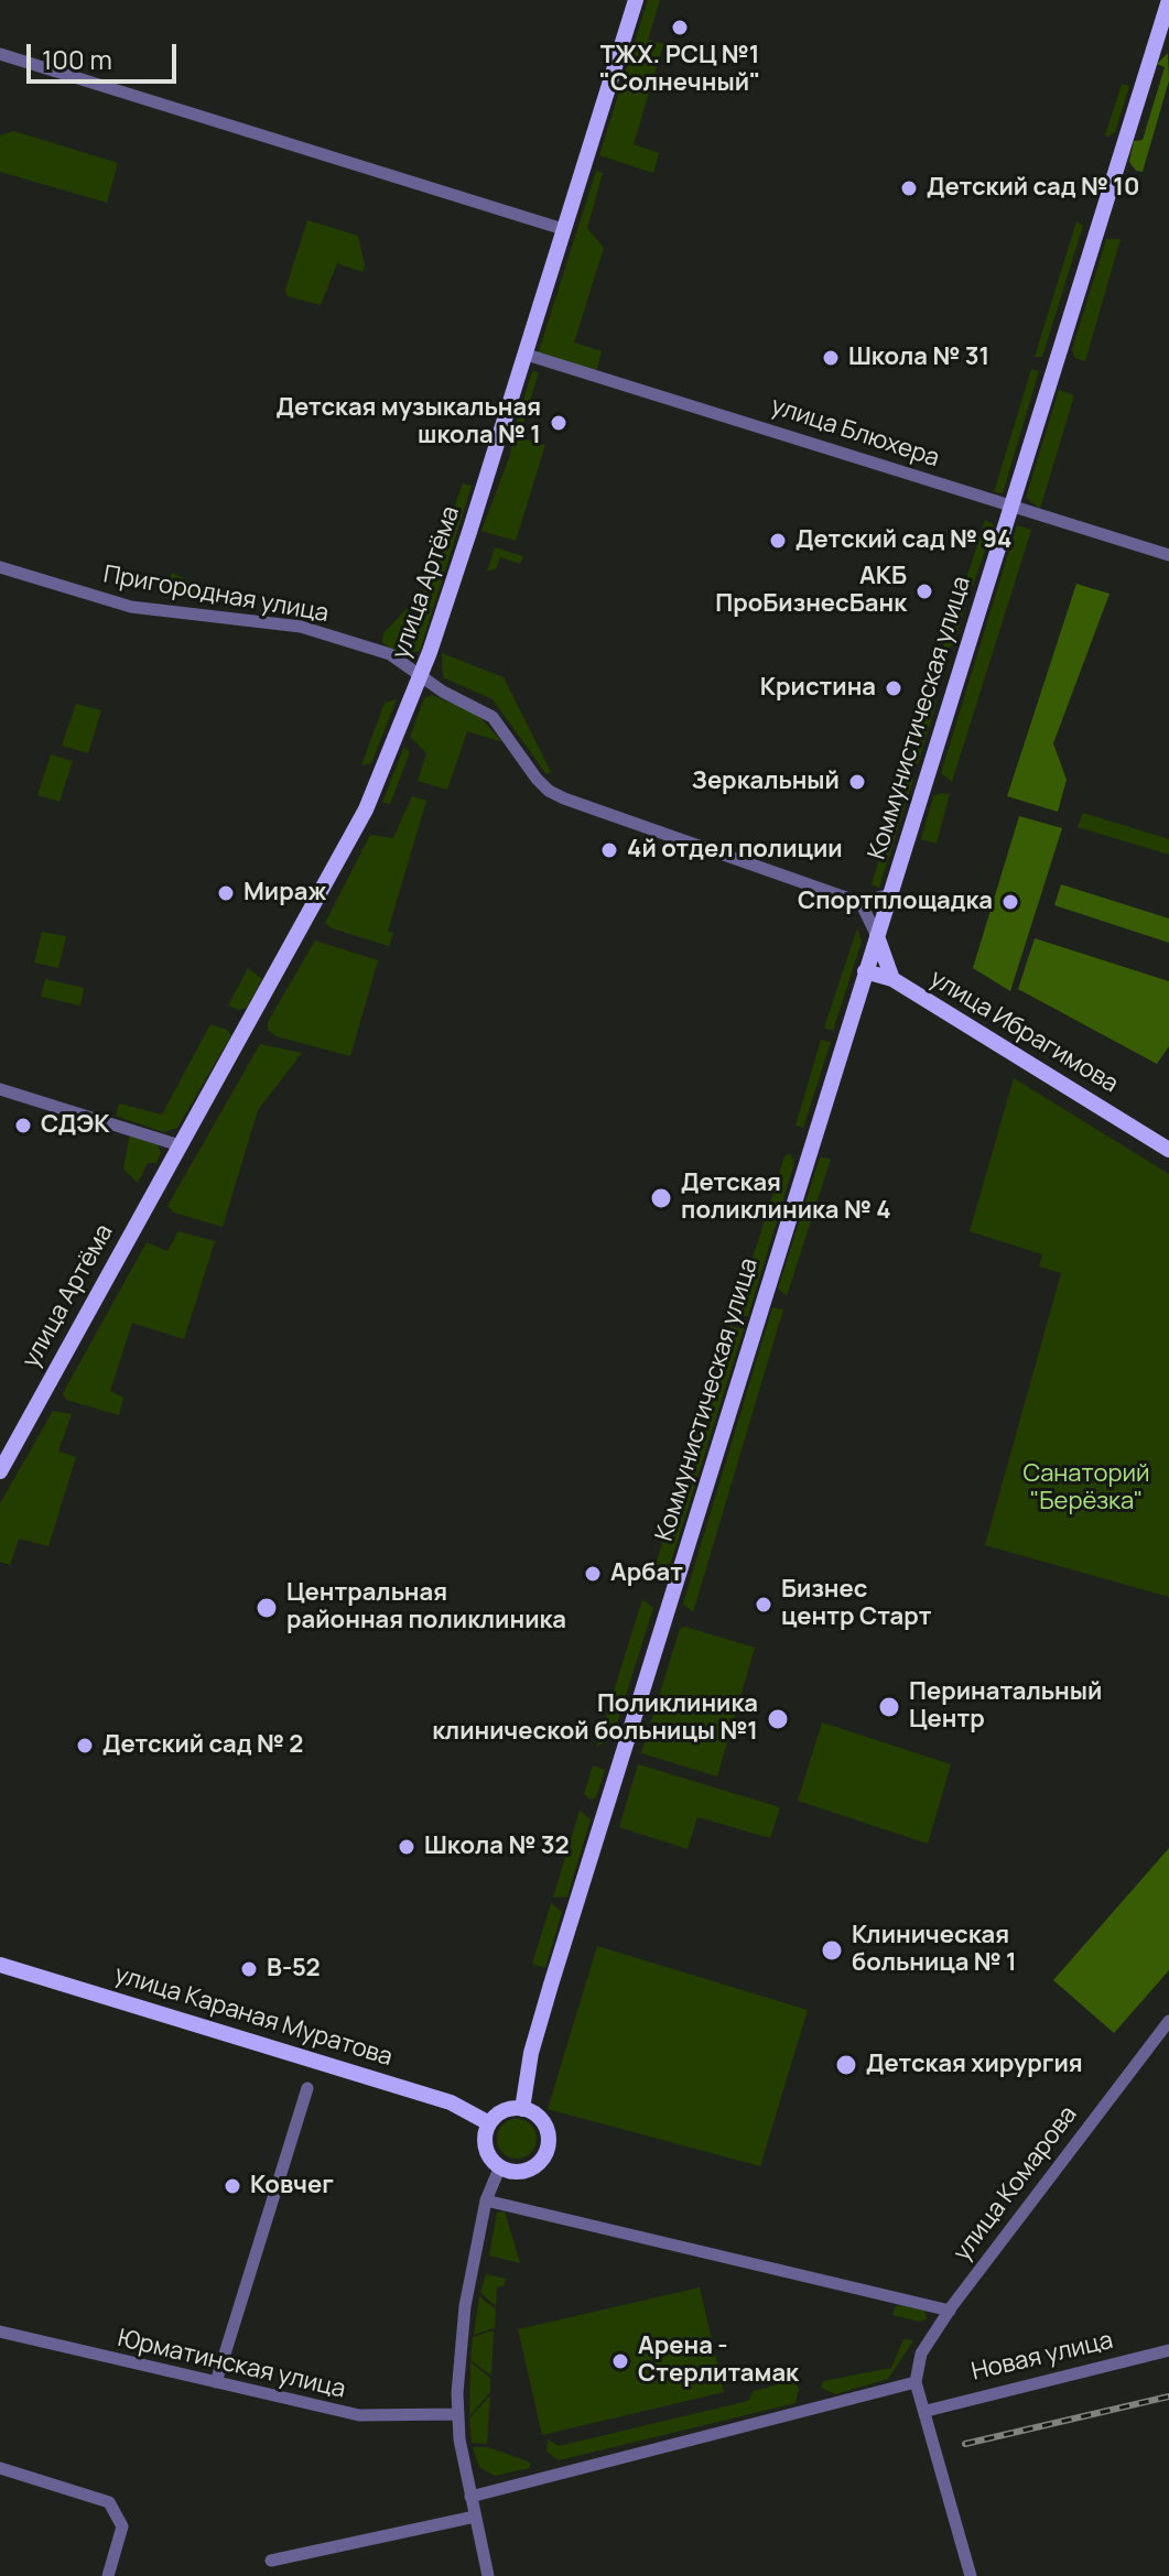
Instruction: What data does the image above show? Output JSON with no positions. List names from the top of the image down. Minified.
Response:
{"streets":{"main road":["улица Артёма","Коммунистическая улица","улица Ибрагимова","улица Караная Муратова"],"street":["улица Блюхера","Пригородная улица","улица Комарова","Новая улица","Юрматинская улица"]},"crossings":[["улица Блюхера","улица Артёма"],["улица Блюхера","Коммунистическая улица"],["улица Артёма","Пригородная улица"],["Коммунистическая улица","улица Ибрагимова"],["Коммунистическая улица","улица Караная Муратова"]],"parks":["Санаторий \"Берёзка\""],"places":["ТЖХ. РСЦ №1 \"Солнечный\"","Детский сад № 10","Школа № 31","Детская музыкальная школа № 1","Детский сад № 94","АКБ ПроБизнесБанк","Кристина","Зеркальный","4й отдел полиции","Мираж","Спортплощадка","СДЭК","Детская поликлиника № 4","Арбат","Бизнес центр Старт","Центральная районная поликлиника","Перинатальный Центр","Поликлиника клинической больницы №1","Детский сад № 2","Школа № 32","Клиническая больница № 1","B-52","Детская хирургия","Ковчег","Арена - Стерлитамак"],"scale_bar":"100 m"}
